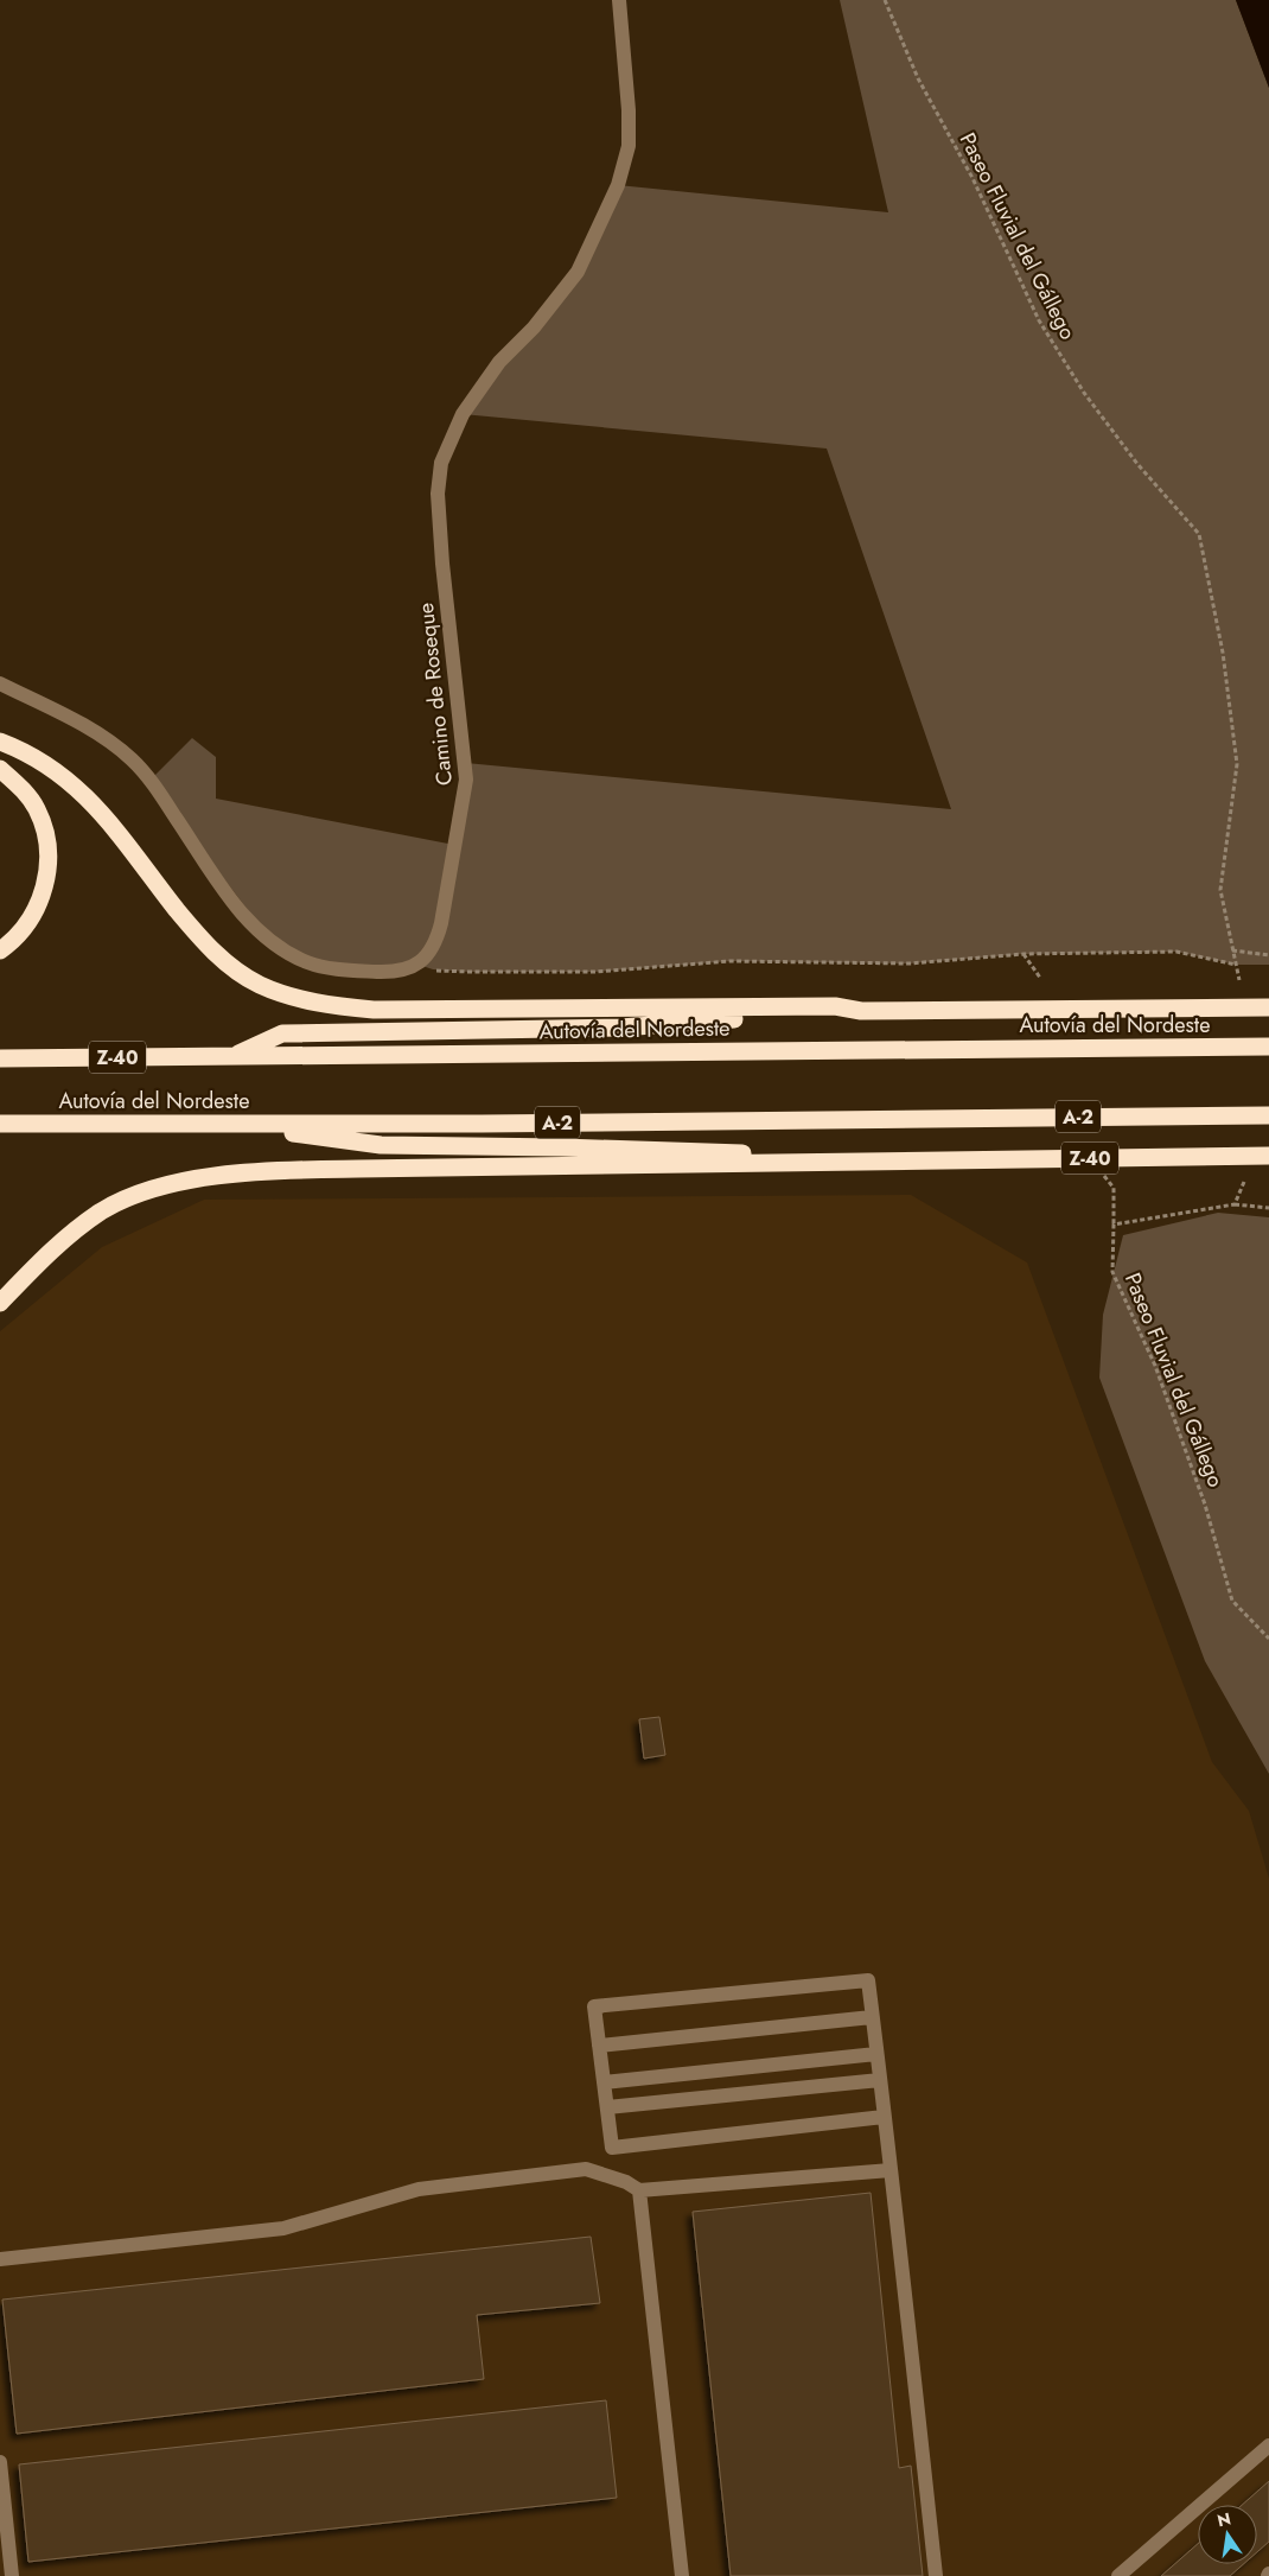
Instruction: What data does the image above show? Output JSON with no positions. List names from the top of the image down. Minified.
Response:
{"streets":{"highway":["Autovía del Nordeste","Z-40","A-2"],"street":["Camino de Roseque"],"path":["Paseo Fluvial del Gállego"]},"crossings":[["Autovía del Nordeste","Z-40"]],"north":"top"}
